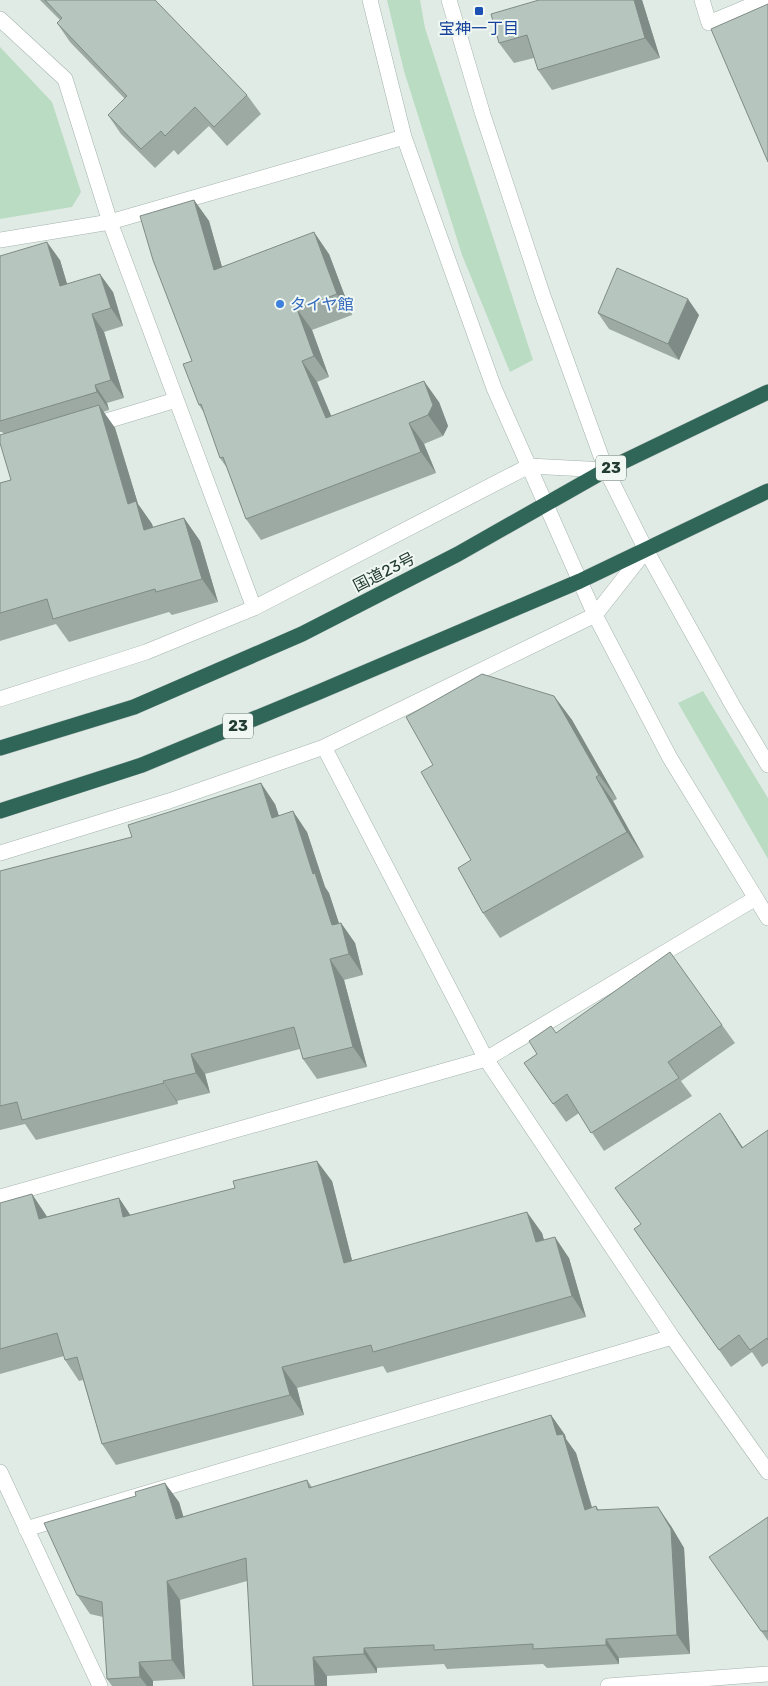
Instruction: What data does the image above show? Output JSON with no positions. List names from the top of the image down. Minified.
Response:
{"streets":{"highway":["23","国道23号"]},"places":{"transit":["宝神一丁目"],"other":["タイヤ館"]}}
